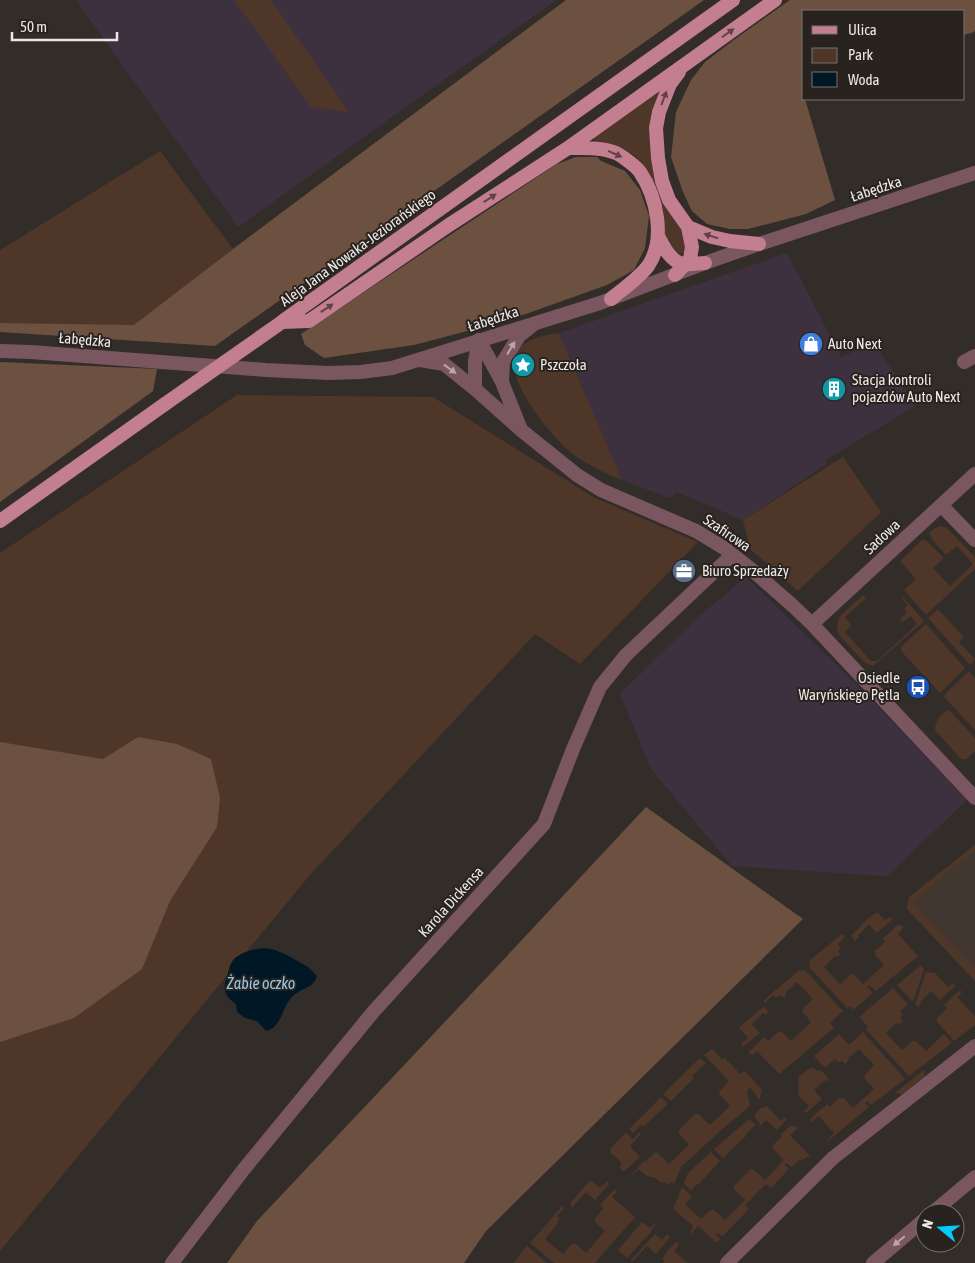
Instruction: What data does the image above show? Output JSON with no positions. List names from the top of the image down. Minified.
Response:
{"streets":{"main road":["Aleja Jana Nowaka-Jeziorańskiego"],"street":["Łabędzka","Szafirowa","Sadowa","Karola Dickensa"]},"crossings":[["Łabędzka","Szafirowa"],["Szafirowa","Sadowa"],["Szafirowa","Karola Dickensa"]],"water":["Żabie oczko"],"places":{"shop":["Auto Next"],"place":["Pszczoła"],"building":["Stacja kontroli pojazdów Auto Next"],"office":["Biuro Sprzedaży"],"bus stop":["Osiedle Waryńskiego Pętla"]},"legend":["Ulica","Park","Woda"],"scale_bar":"50 m","north":"left"}
